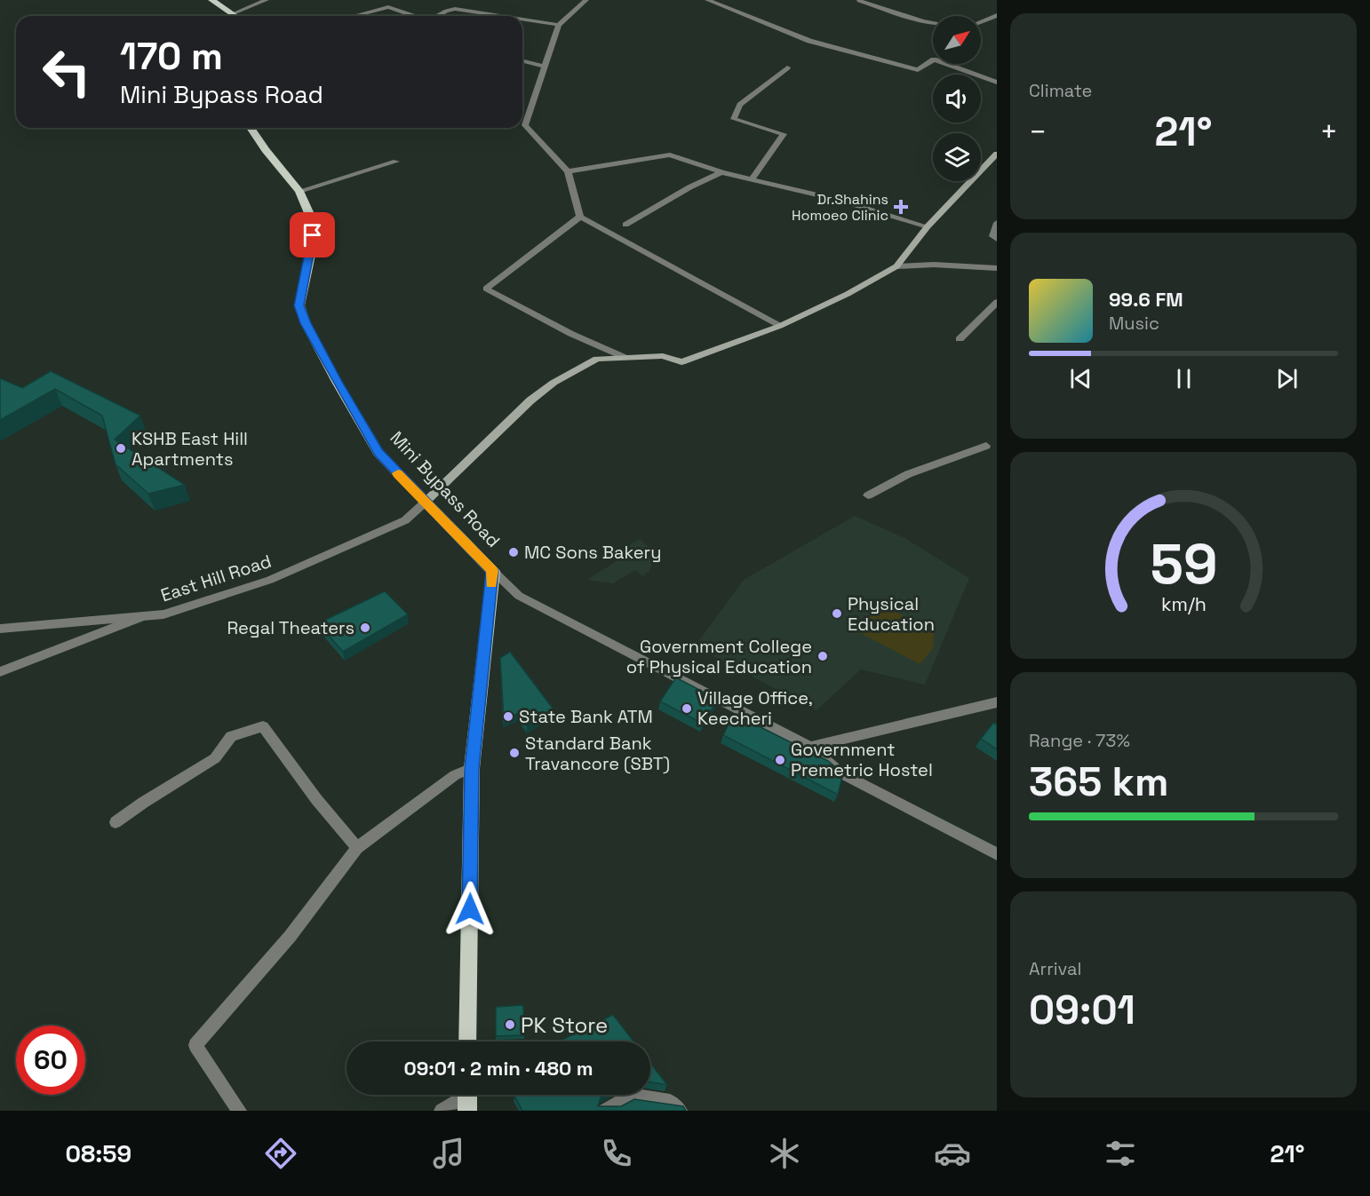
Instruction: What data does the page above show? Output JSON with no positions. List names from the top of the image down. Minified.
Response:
{"streets":{"main road":["Mini Bypass Road"],"street":["East Hill Road"]},"crossings":[["Mini Bypass Road","East Hill Road"]],"places":{"health":["Dr.Shahins Homoeo Clinic"],"other":["KSHB East Hill Apartments","MC Sons Bakery","Physical Education","Regal Theaters","Government College of Physical Education","Village Office, Keecheri","State Bank ATM","Standard Bank Travancore (SBT)","Government Premetric Hostel","PK Store"]},"north":"top right","page":{"tile":["Climate",["Range · 73%","365 km"],["Arrival","09:01"]],"turn":["170 m","Mini Bypass Road"],"heat":["−","21°","+"],"song":["99.6 FM","Music"],"limit":"60","trip":"09:01 · 2 min · 480 m","tabs":["08:59","21°"],"gauge":["59","km/h"]}}
